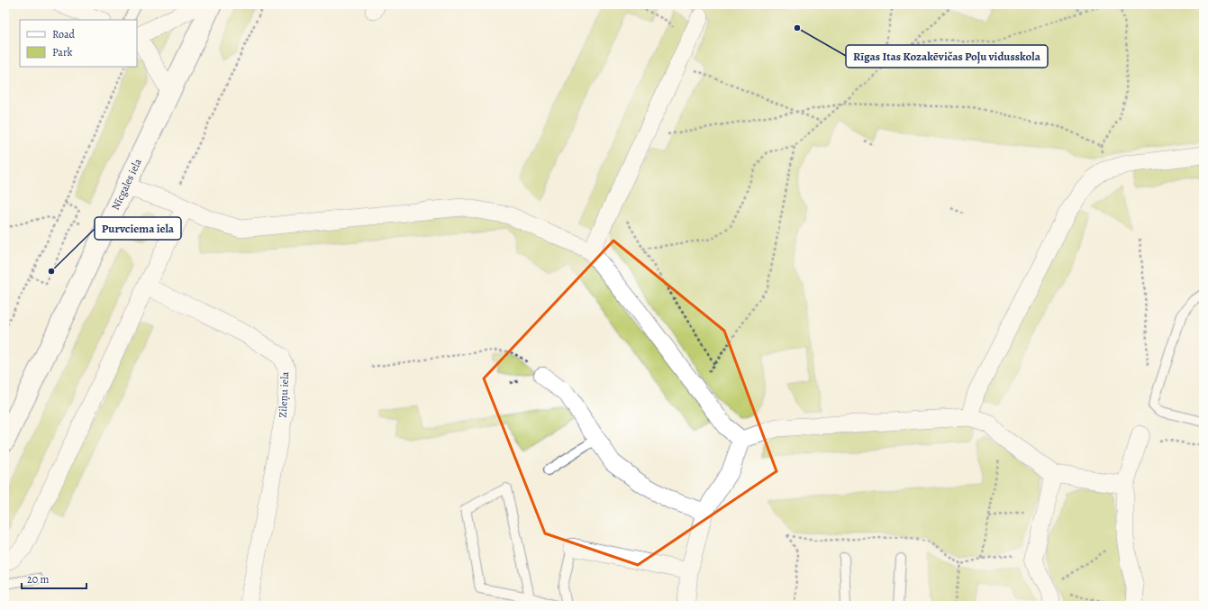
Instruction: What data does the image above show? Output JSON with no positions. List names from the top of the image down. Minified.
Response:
{"streets":{"street":["Nīcgales iela","Zileņu iela"]},"places":["Rīgas Itas Kozakēvičas Poļu vidusskola","Purvciema iela"],"legend":["Road","Park"],"scale_bar":"20 m"}
